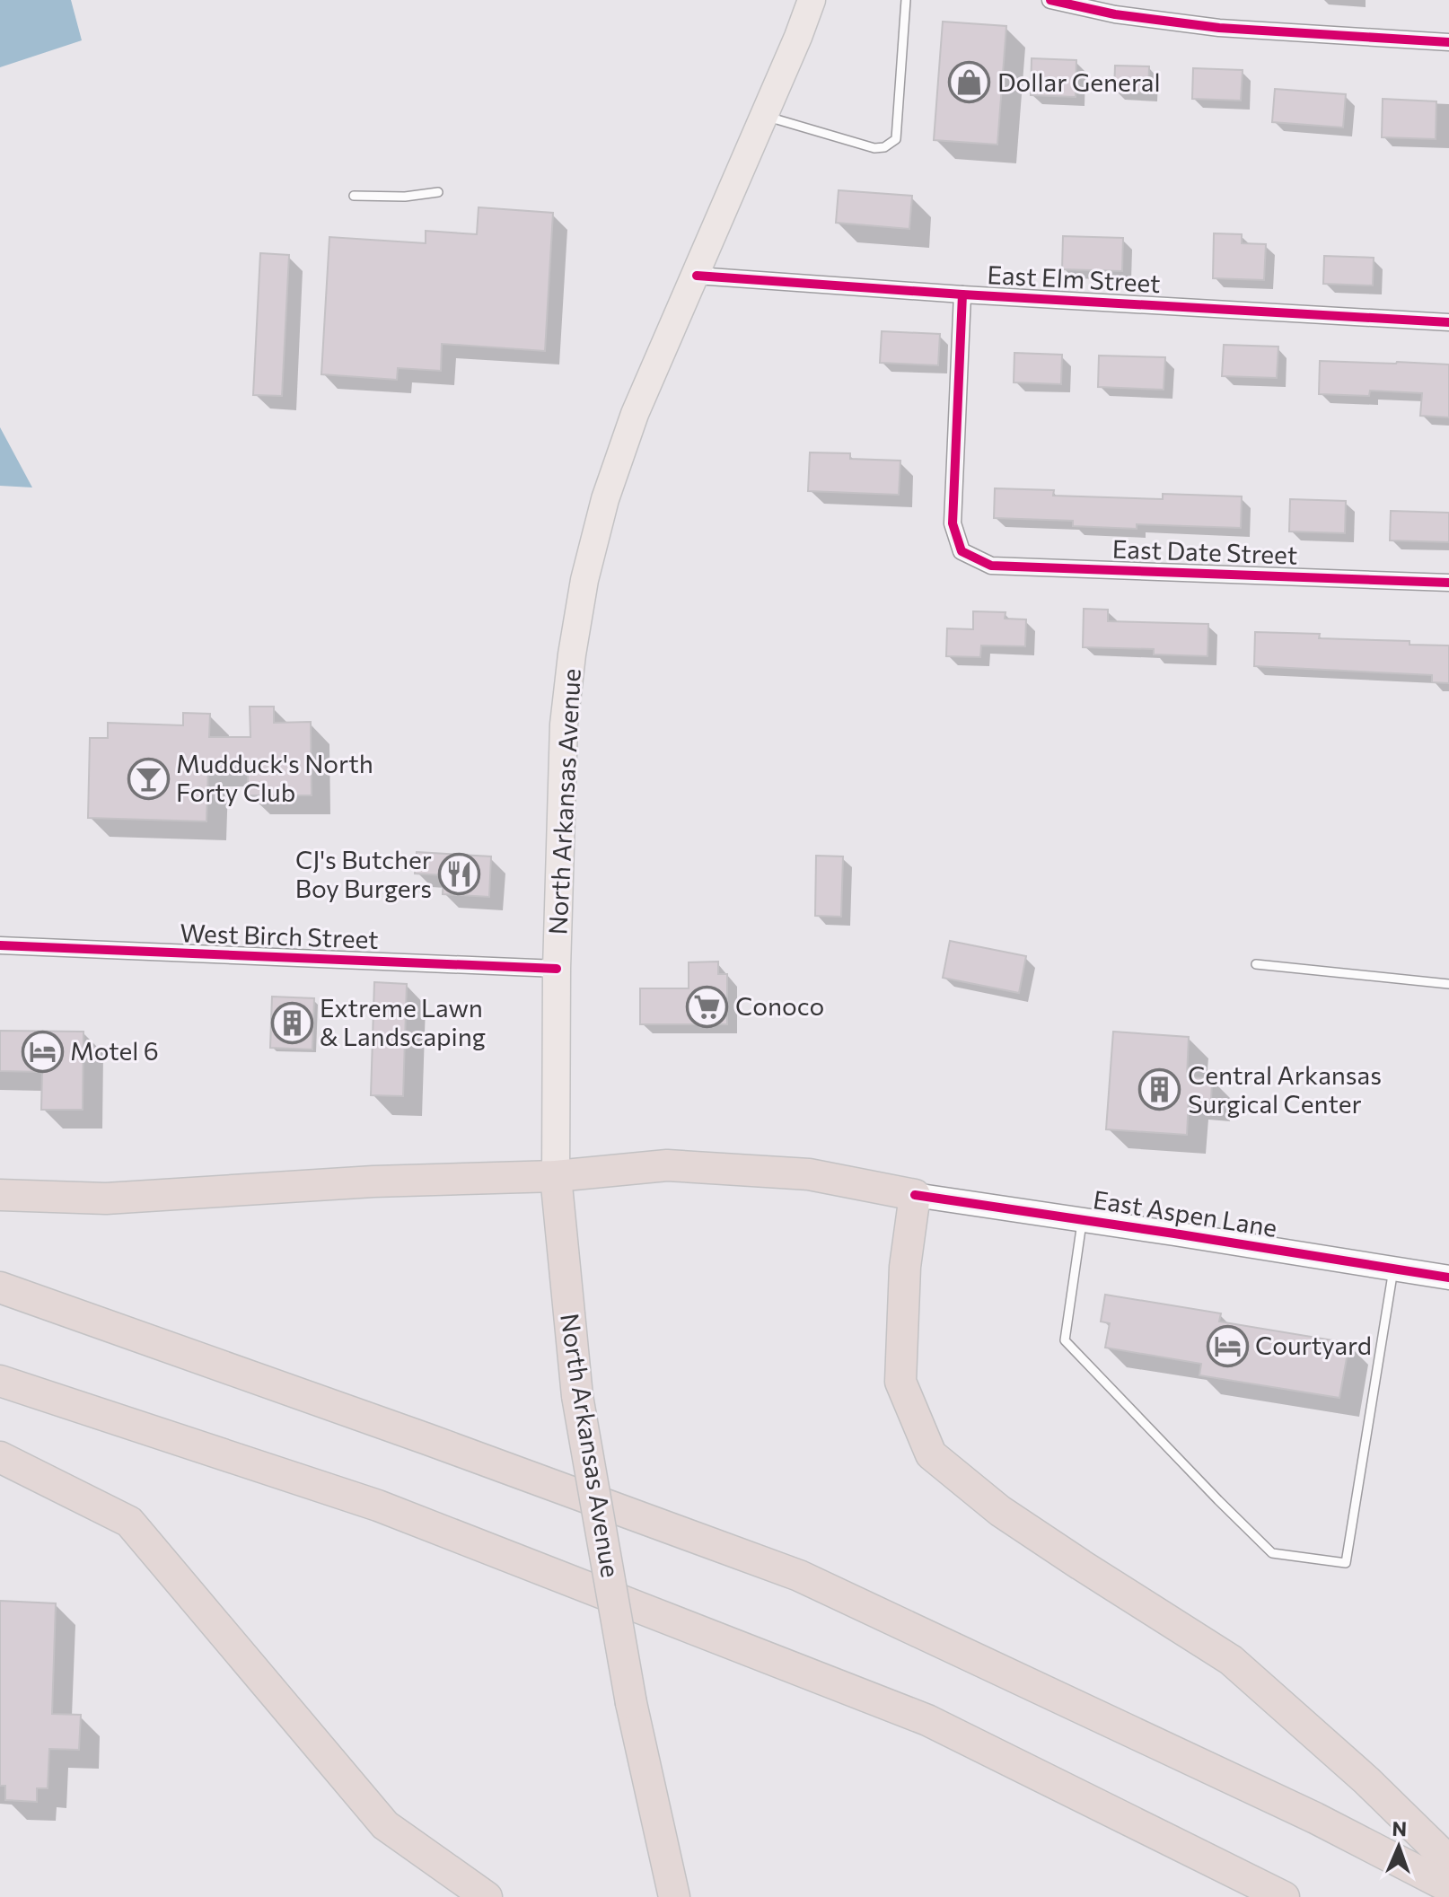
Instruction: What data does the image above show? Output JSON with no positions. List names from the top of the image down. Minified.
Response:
{"streets":{"highway":["North Arkansas Avenue","East Aspen Lane"],"street":["East Elm Street","East Date Street","West Birch Street"]},"crossings":[["East Elm Street","East Date Street"],["East Elm Street","North Arkansas Avenue"],["North Arkansas Avenue","West Birch Street"],["North Arkansas Avenue","East Aspen Lane"]],"places":{"shop":["Dollar General"],"bar":["Mudduck's North Forty Club"],"restaurant":["CJ's Butcher Boy Burgers"],"supermarket":["Conoco"],"building":["Extreme Lawn & Landscaping","Central Arkansas Surgical Center"],"hotel":["Motel 6","Courtyard"]},"north":"top"}
